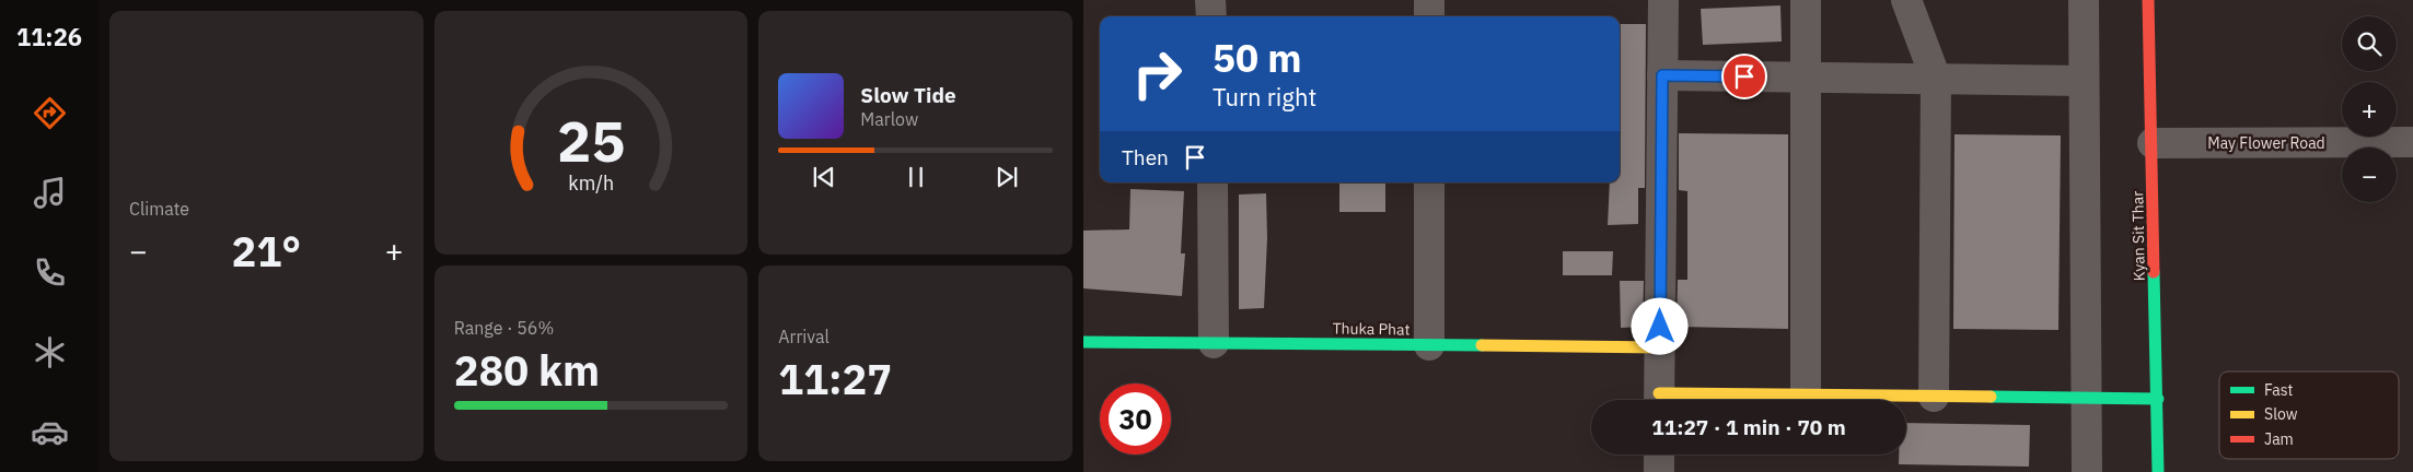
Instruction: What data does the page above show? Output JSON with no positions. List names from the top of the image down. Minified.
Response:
{"streets":{"street":["May Flower Road","Kyan Sit Thar","Thuka Phat"]},"crossings":[["May Flower Road","Kyan Sit Thar"]],"legend":["Fast","Slow","Jam"],"page":{"tabs":"11:26","tile":["Climate",["Range · 56%","280 km"],["Arrival","11:27"]],"map_buttons":["+","−"],"turn":["50 m","Turn right"],"song":["Slow Tide","Marlow"],"then":"Then","heat":["−","21°","+"],"limit":"30","trip":"11:27 · 1 min · 70 m","gauge":["25","km/h"]}}
